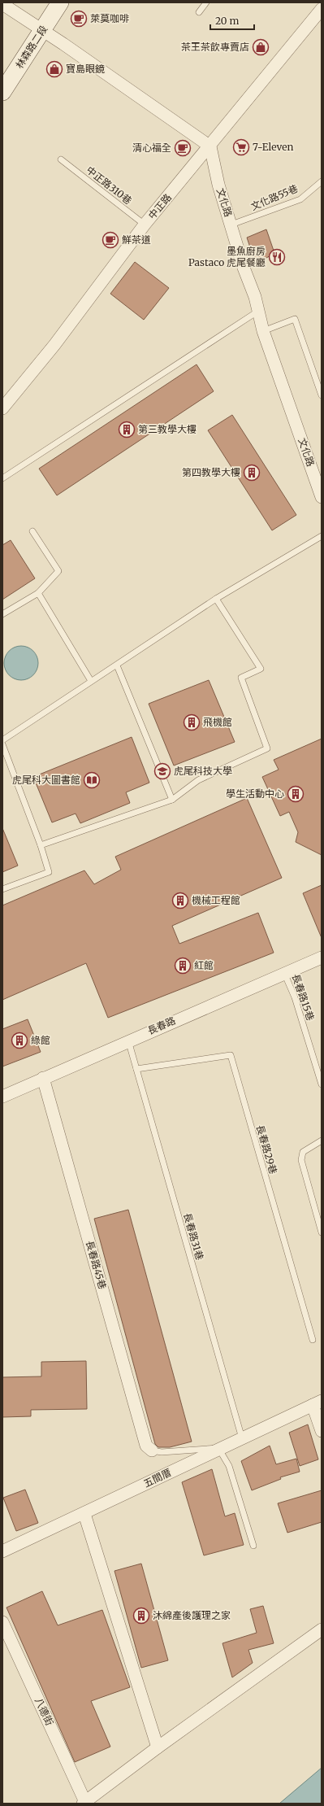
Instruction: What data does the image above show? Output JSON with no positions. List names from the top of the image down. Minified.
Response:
{"streets":{"main road":["林森路二段"],"street":["文化路","中正路","長春路","長春路45巷","五間厝","八德街"],"lane":["中正路310巷","文化路55巷","長春路15巷","長春路29巷","長春路31巷"]},"crossings":[["中正路310巷","中正路"],["文化路55巷","文化路"],["文化路","中正路"],["長春路15巷","長春路"],["長春路","長春路31巷"],["長春路","長春路45巷"],["長春路29巷","長春路31巷"],["長春路31巷","五間厝"]],"places":{"cafe":["萊莫咖啡","清心福全","鮮茶道"],"shop":["茶王茶飲專賣店","寶島眼鏡"],"supermarket":["7-Eleven"],"restaurant":["墨魚廚房 Pastaco 虎尾餐廳"],"building":["第三教學大樓","第四教學大樓","飛機館","學生活動中心","機械工程館","紅館","綠館","沐綿產後護理之家"],"school or university":["虎尾科技大學"],"library":["虎尾科大圖書館"]},"scale_bar":"20 m"}
